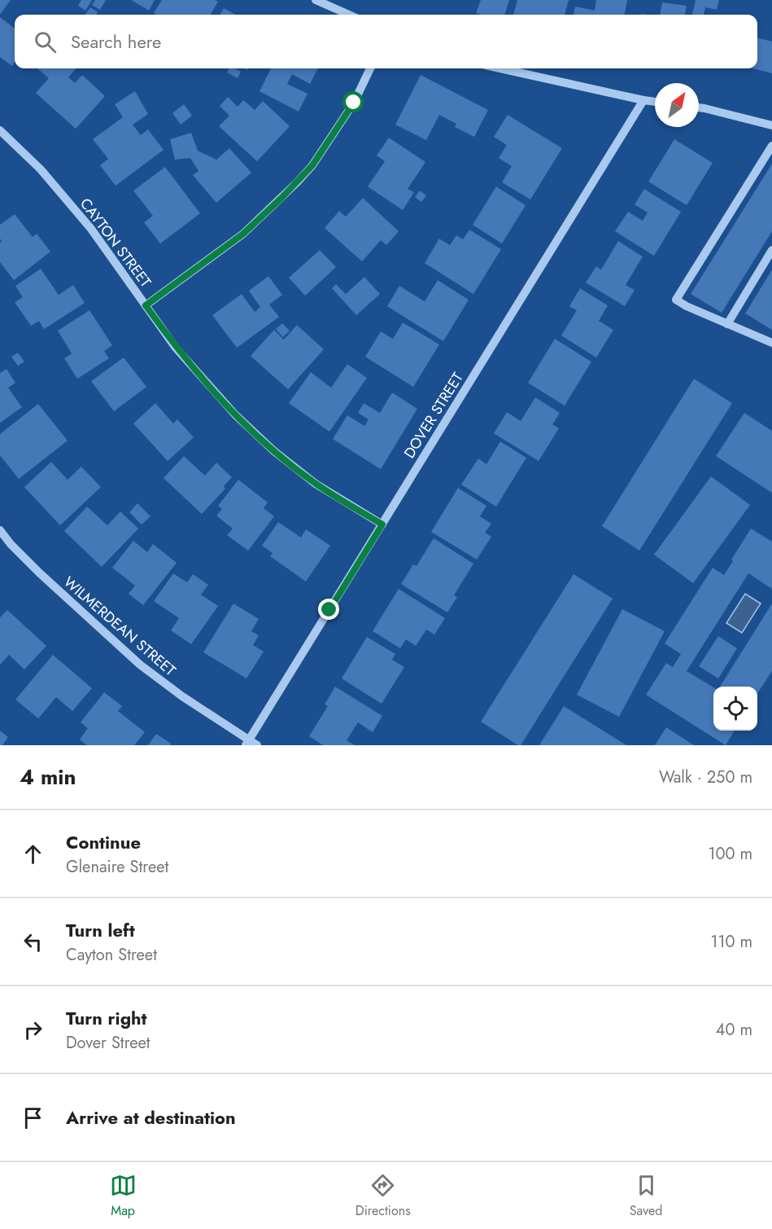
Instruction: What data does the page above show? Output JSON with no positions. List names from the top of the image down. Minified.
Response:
{"streets":{"street":["CAYTON STREET","DOVER STREET","WILMERDEAN STREET"]},"crossings":[["CAYTON STREET","DOVER STREET"],["DOVER STREET","WILMERDEAN STREET"]],"north":"top right","page":{"search":"Search here","heading":["4 min","Walk · 250 m"],"list":[["Continue","Glenaire Street","100 m"],["Turn left","Cayton Street","110 m"],["Turn right","Dover Street","40 m"],"Arrive at destination"],"nav":["Map","Directions","Saved"]}}
